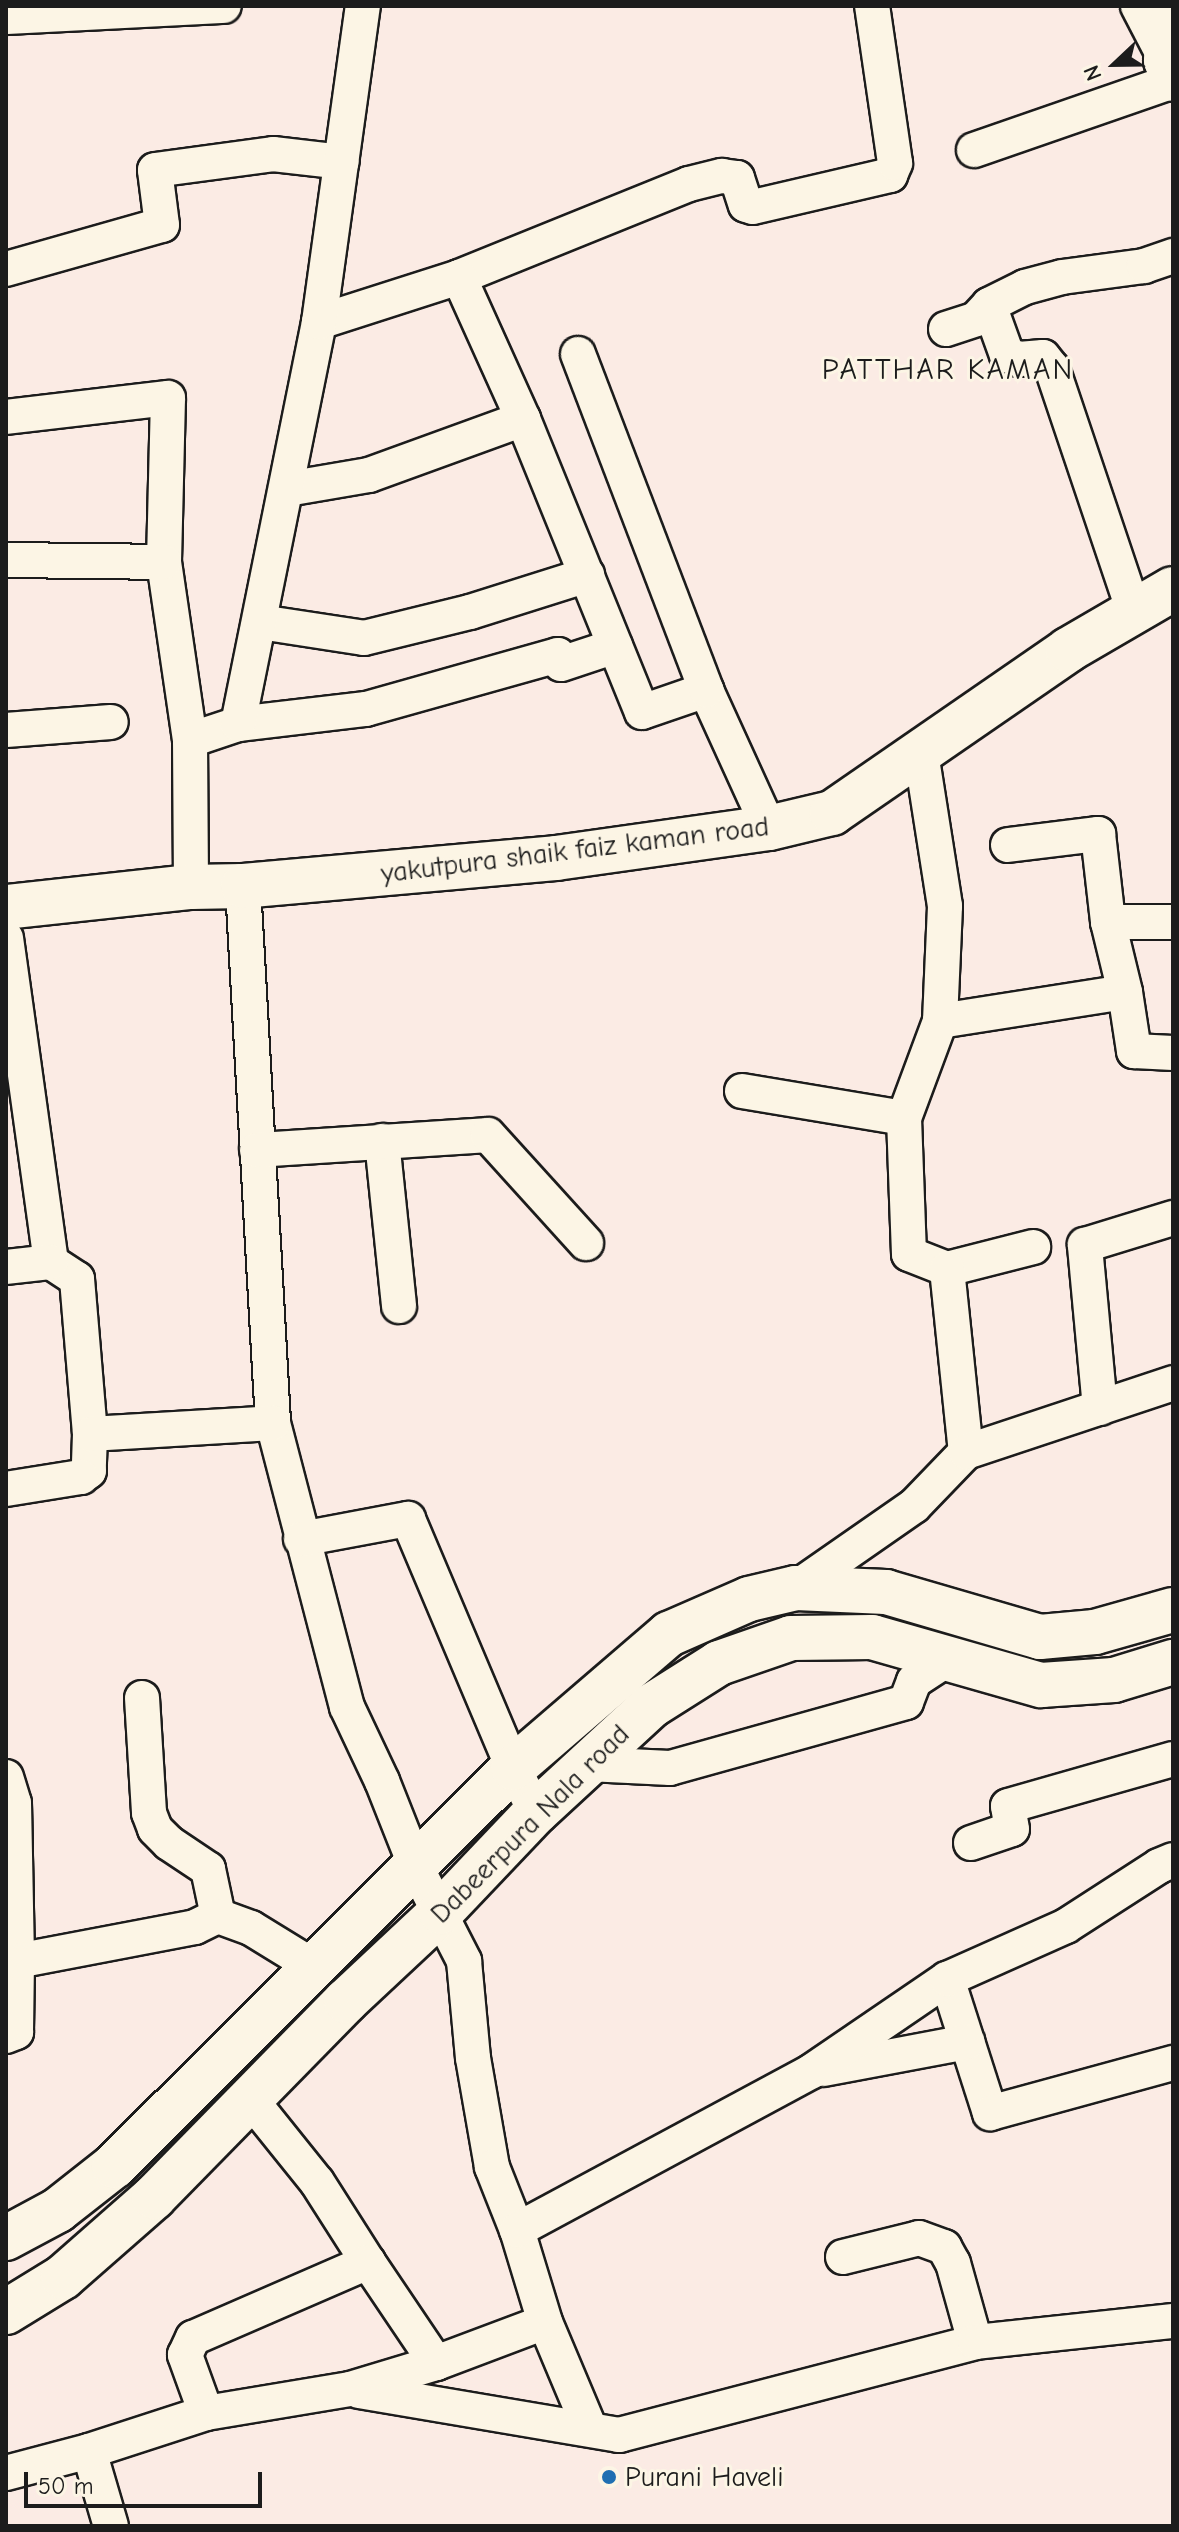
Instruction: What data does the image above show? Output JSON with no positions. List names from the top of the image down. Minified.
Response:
{"streets":{"street":["yakutpura shaik faiz kaman road","Dabeerpura Nala road"]},"districts":["PATTHAR KAMAN"],"places":["Purani Haveli"],"scale_bar":"50 m","north":"left"}
